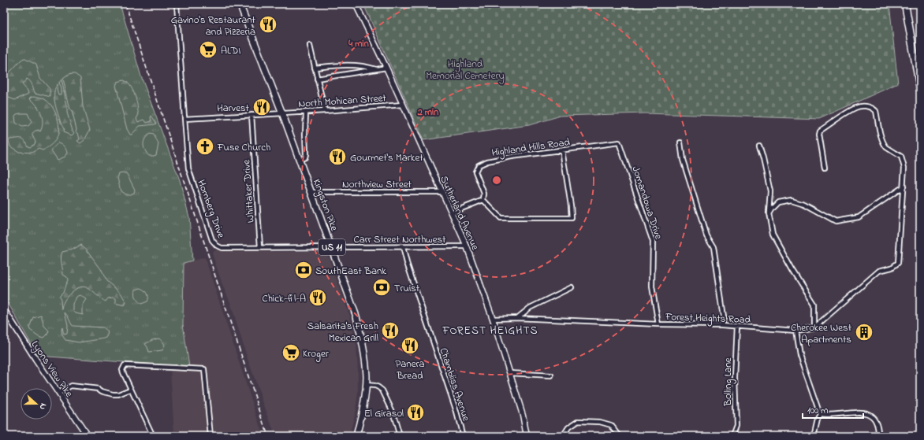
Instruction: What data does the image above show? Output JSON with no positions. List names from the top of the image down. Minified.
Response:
{"streets":{"main road":["Kingston Pike","US 11"],"street":["North Mohican Street","Highland Hills Road","Northview Street","Whittaker Drive","Jomandowa Drive","Homberg Drive","Sutherland Avenue","Carr Street Northwest","Forest Heights Road","Lyons View Pike","Bolling Lane","Chambliss Avenue"]},"crossings":[["North Mohican Street","Whittaker Drive"],["North Mohican Street","Kingston Pike"],["North Mohican Street","Homberg Drive"],["North Mohican Street","Sutherland Avenue"],["Highland Hills Road","Jomandowa Drive"],["Northview Street","Kingston Pike"],["Northview Street","Sutherland Avenue"],["Whittaker Drive","Homberg Drive"],["Jomandowa Drive","Forest Heights Road"],["Kingston Pike","Homberg Drive"],["Kingston Pike","Carr Street Northwest"],["Homberg Drive","Carr Street Northwest"],["Sutherland Avenue","Carr Street Northwest"],["Sutherland Avenue","Forest Heights Road"],["Carr Street Northwest","Chambliss Avenue"],["Forest Heights Road","Bolling Lane"]],"districts":["FOREST HEIGHTS"],"parks":["Highland Memorial Cemetery"],"places":{"restaurant":["Gavino's Restaurant and Pizzeria","Harvest","Gourmet's Market","Chick-fil-A","Salsarita's Fresh Mexican Grill","Panera Bread","El Girasol"],"supermarket":["ALDI","Kroger"],"church":["Fuse Church"],"bank":["SouthEast Bank","Truist"],"building":["Cherokee West Apartments"]},"scale_bar":"100 m","north":"right","rings":["4 min","2 min"]}
